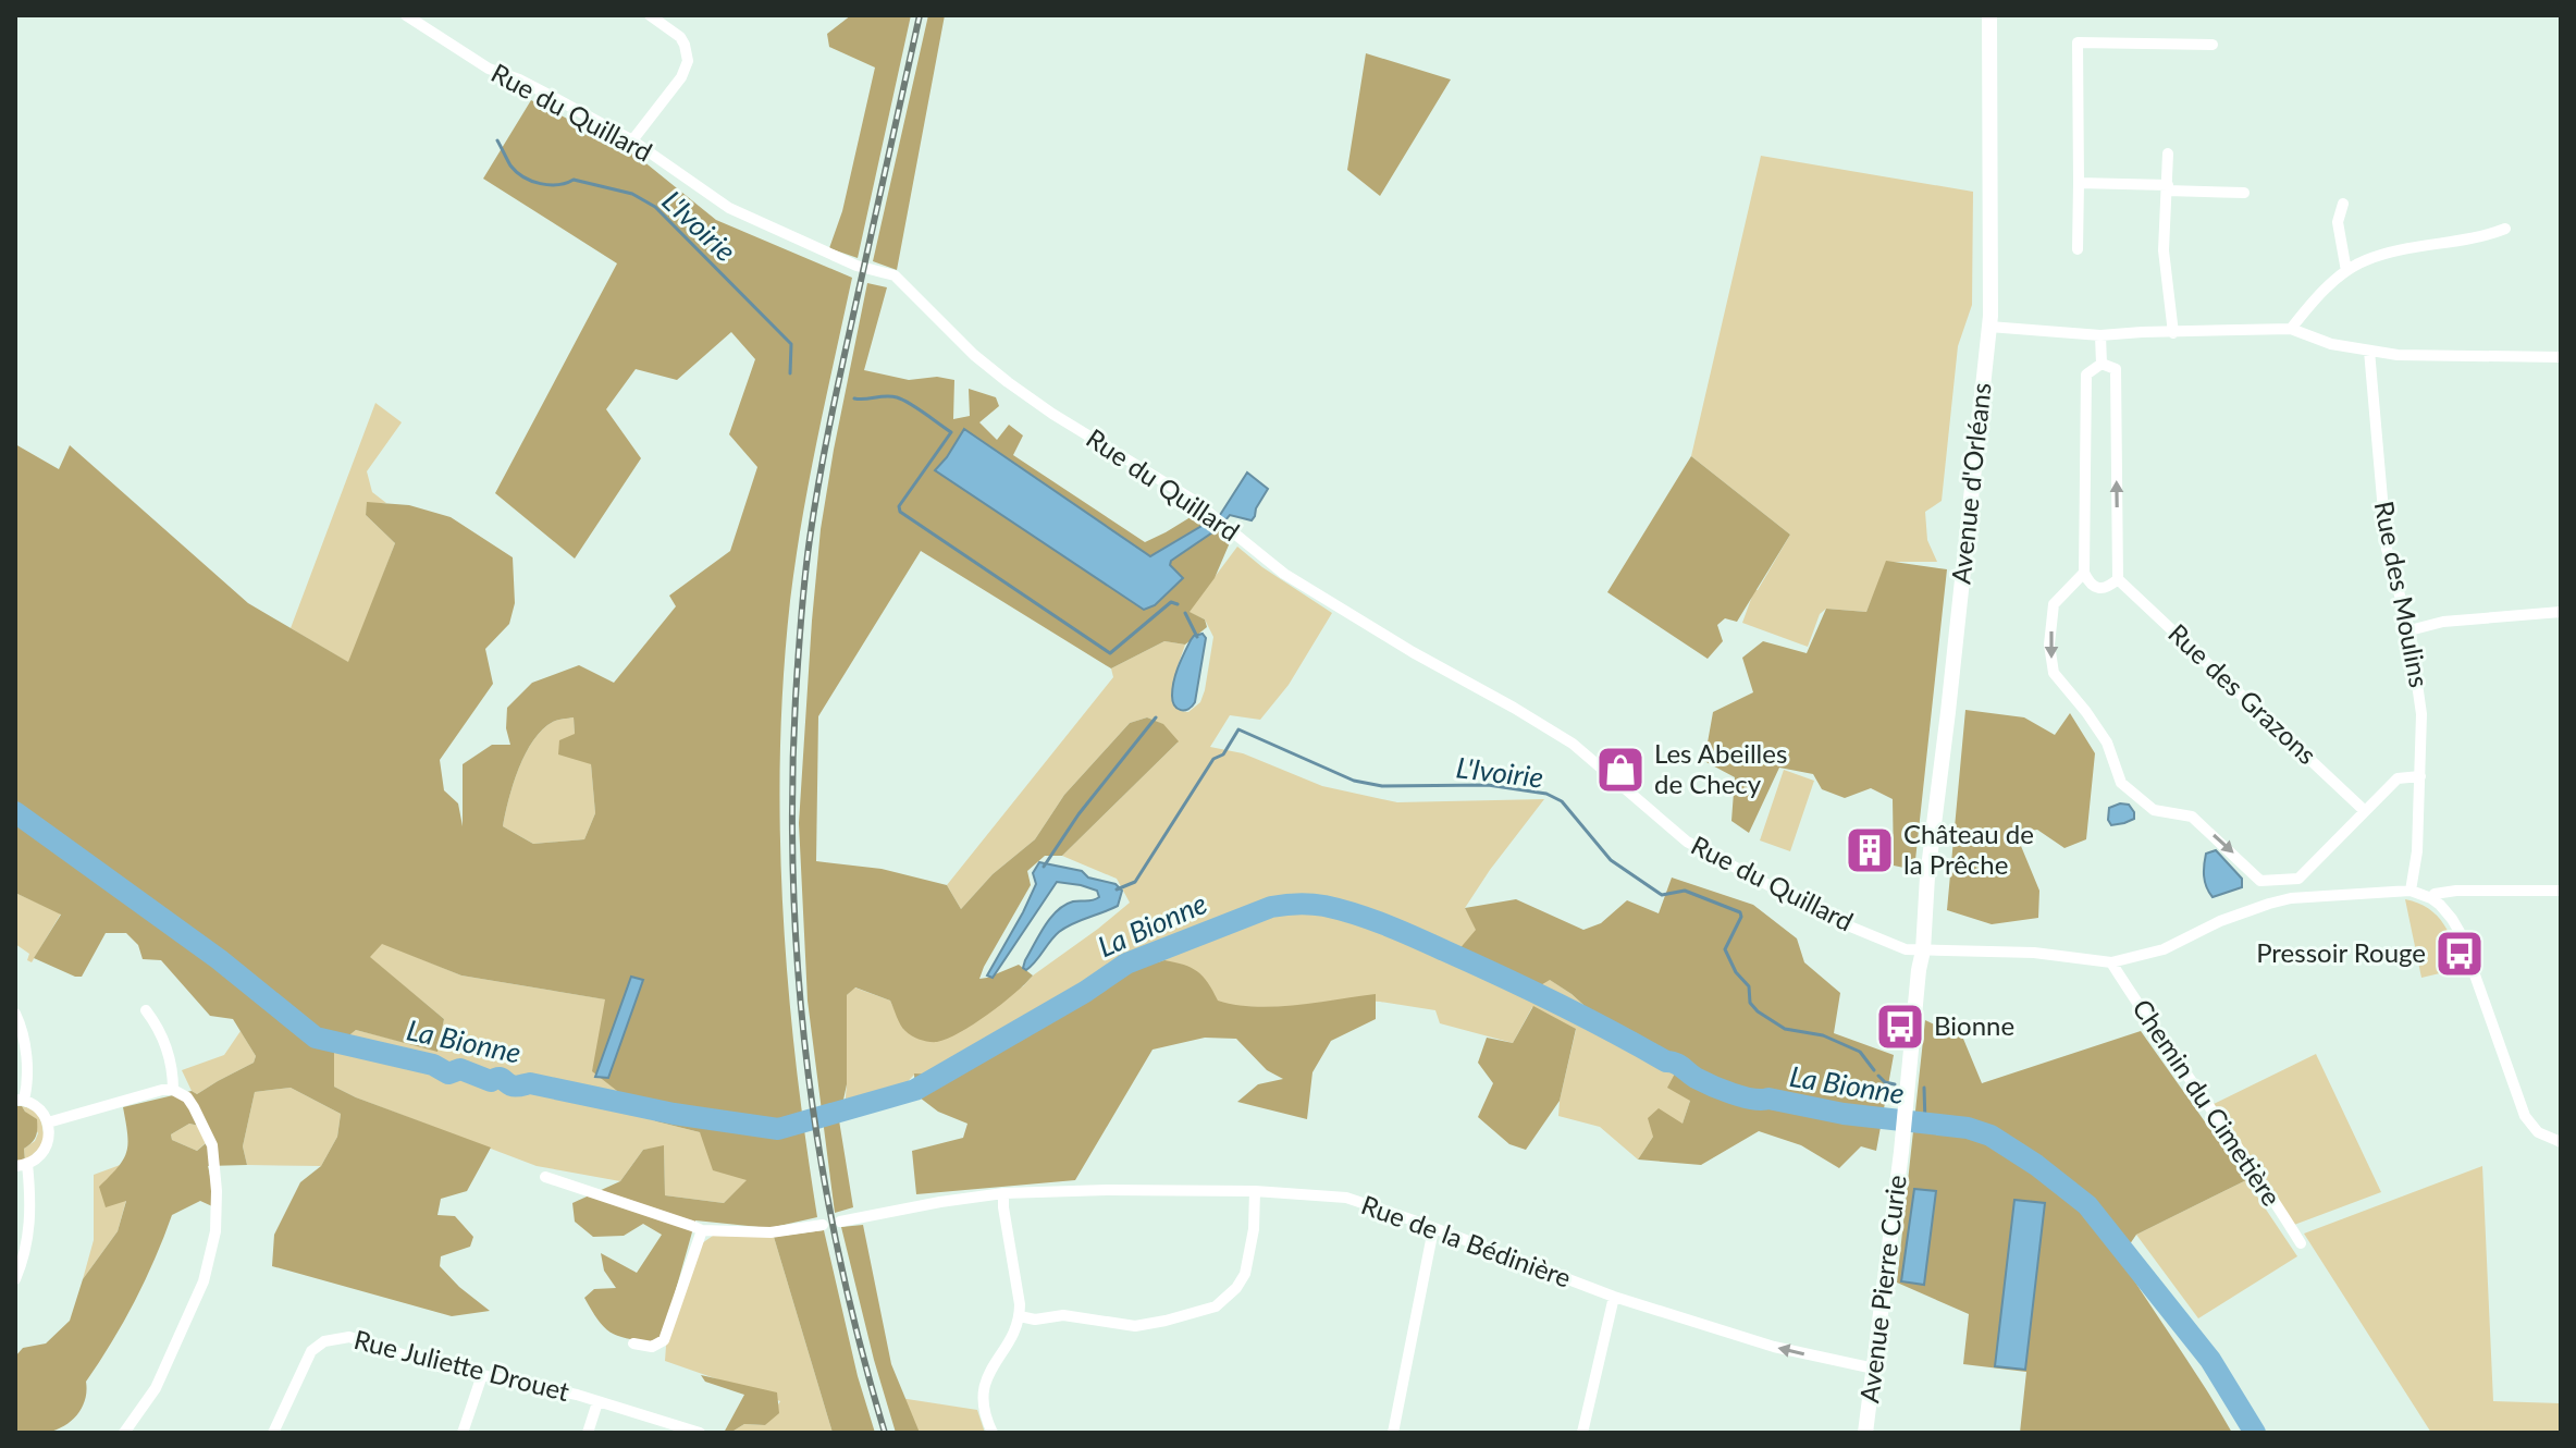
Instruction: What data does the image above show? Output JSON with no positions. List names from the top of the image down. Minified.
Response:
{"streets":{"main road":["Avenue d'Orléans","Avenue Pierre Curie"],"street":["Rue du Quillard","Rue des Moulins","Rue des Grazons","Chemin du Cimetière","Rue de la Bédinière","Rue Juliette Drouet"]},"crossings":[["Rue du Quillard","Avenue d'Orléans"],["Rue du Quillard","Chemin du Cimetière"],["Avenue d'Orléans","Avenue Pierre Curie"],["Rue de la Bédinière","Avenue Pierre Curie"]],"water":["L'Ivoirie","La Bionne"],"places":{"shop":["Les Abeilles de Checy"],"building":["Château de la Prêche"],"bus stop":["Pressoir Rouge","Bionne"]}}
